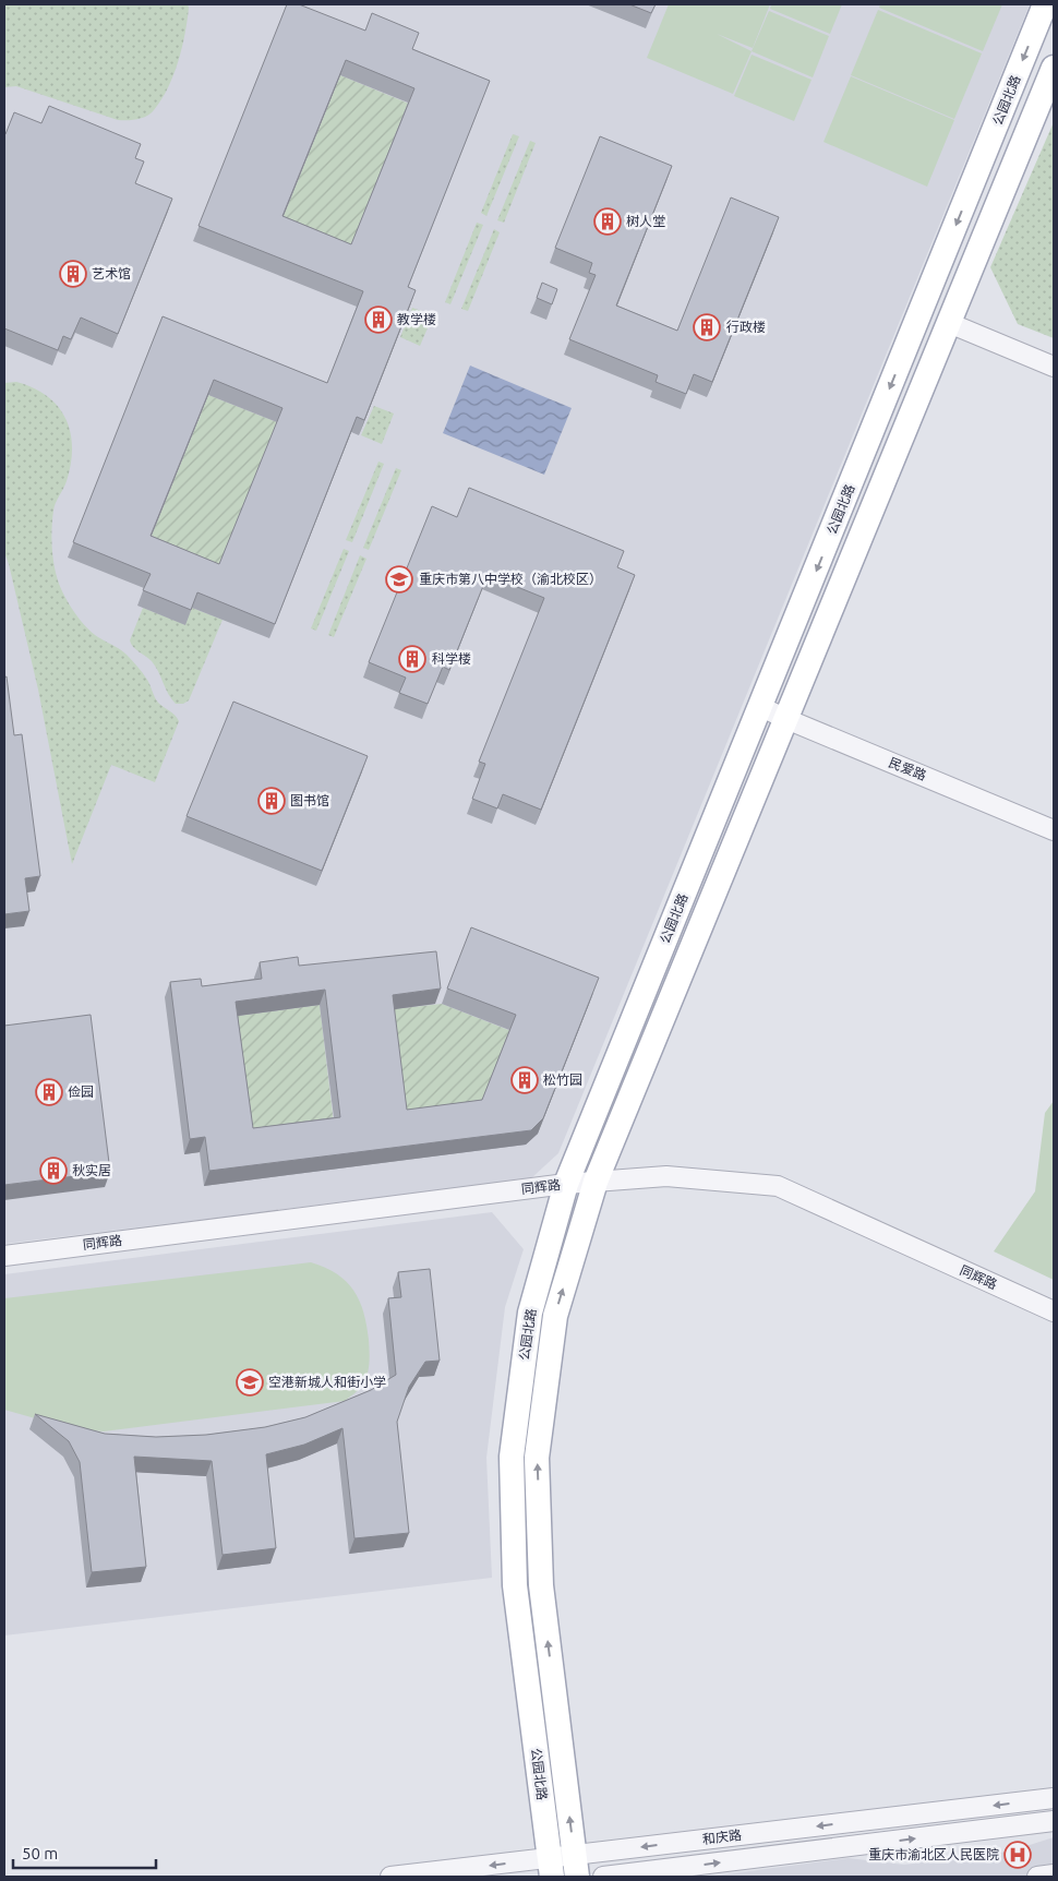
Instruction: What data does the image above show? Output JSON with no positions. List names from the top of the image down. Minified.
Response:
{"streets":{"main road":["公园北路"],"street":["民爱路","同辉路","和庆路"]},"crossings":[["公园北路","民爱路"],["公园北路","同辉路"],["公园北路","和庆路"]],"places":{"building":["树人堂","艺术馆","教学楼","行政楼","科学楼","图书馆","松竹园","俭园","秋实居"],"school or university":["重庆市第八中学校（渝北校区）","空港新城人和街小学"],"hospital":["重庆市渝北区人民医院"]},"scale_bar":"50 m"}
